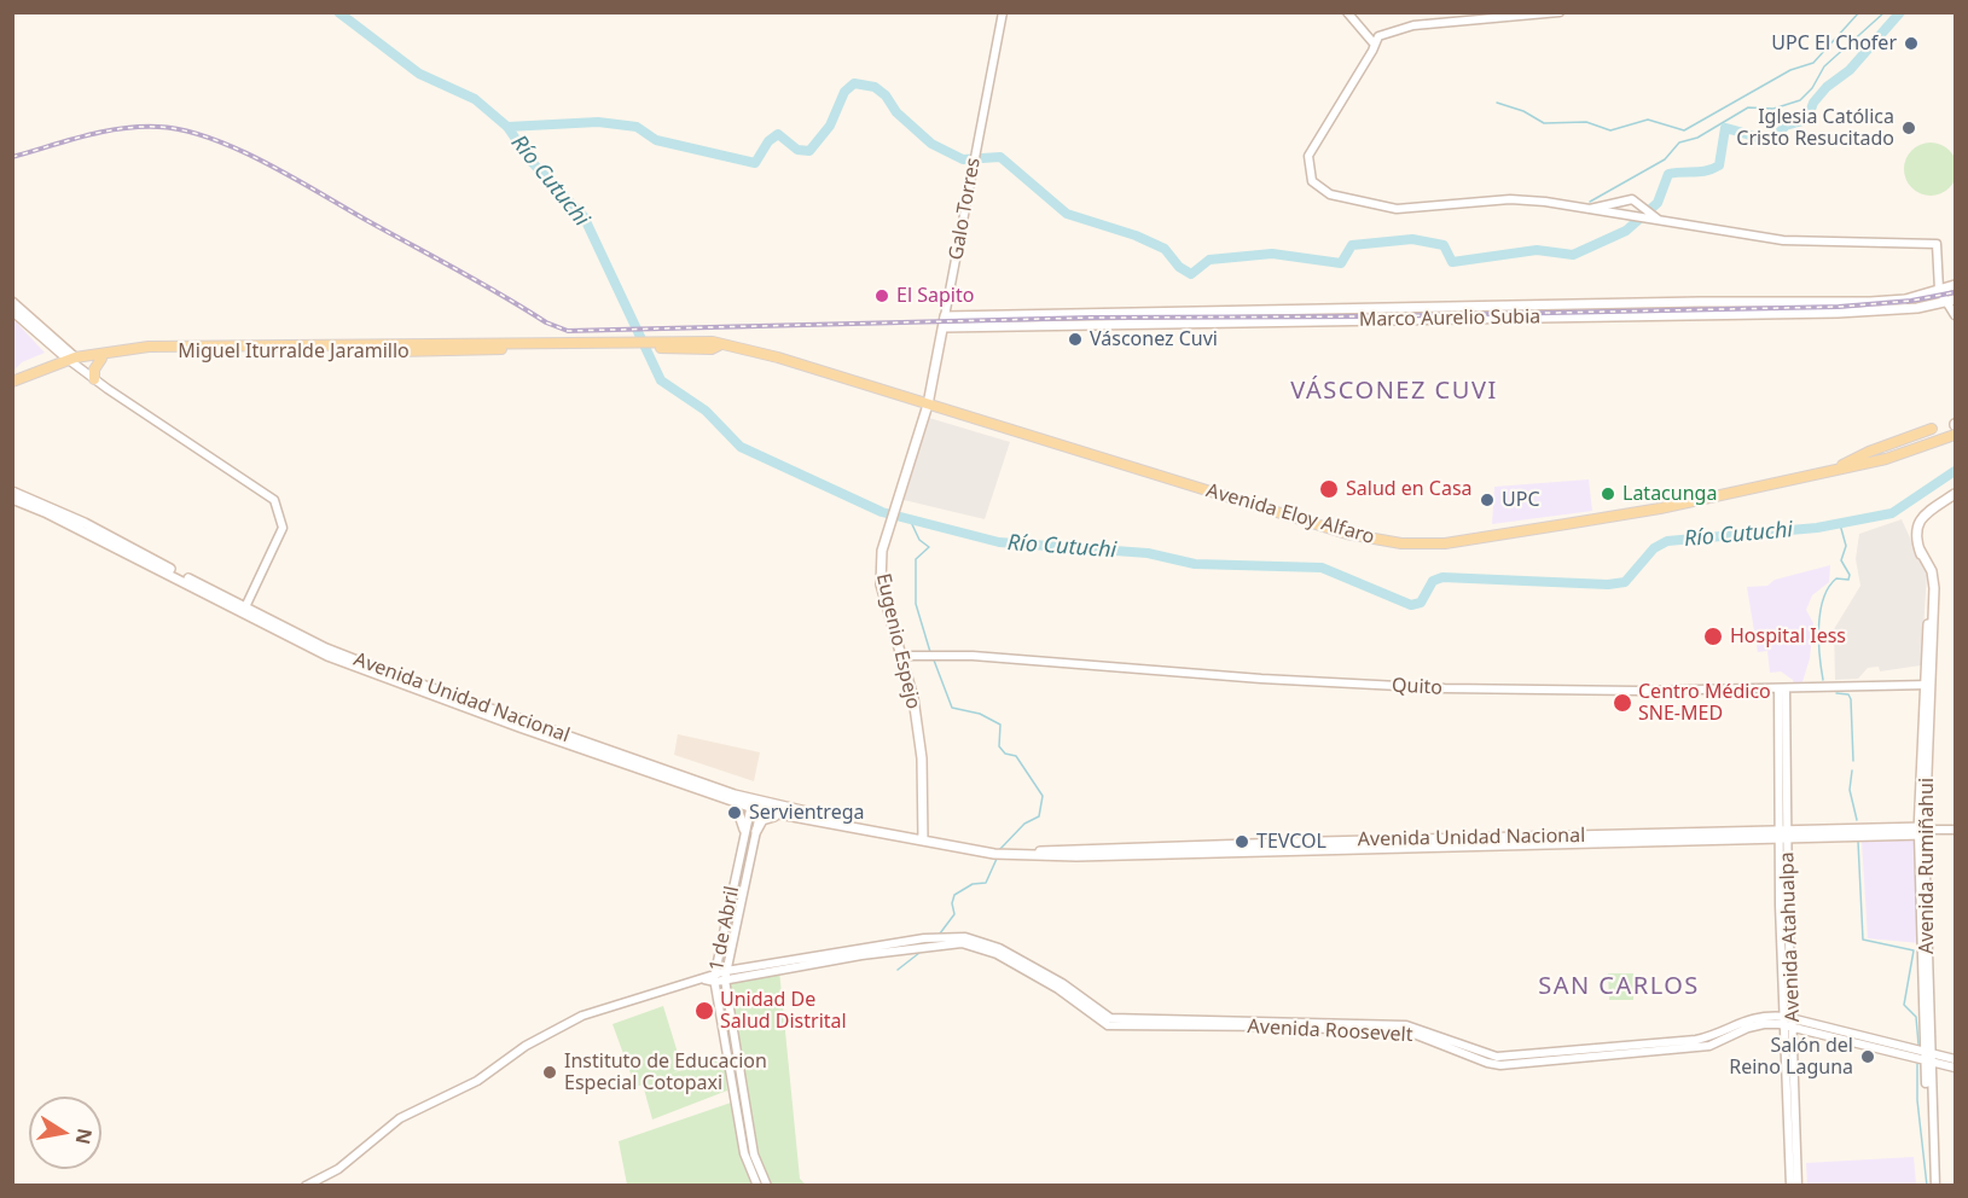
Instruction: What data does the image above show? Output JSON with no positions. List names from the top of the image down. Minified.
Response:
{"streets":{"main road":["Galo Torres","Marco Aurelio Subia","Miguel Iturralde Jaramillo","Avenida Eloy Alfaro","Eugenio Espejo","Avenida Unidad Nacional","Avenida Rumiñahui"],"street":["Quito","1 de Abril","Avenida Atahualpa","Avenida Roosevelt"]},"crossings":[["Galo Torres","Marco Aurelio Subia"],["Galo Torres","Avenida Eloy Alfaro"],["Galo Torres","Eugenio Espejo"],["Miguel Iturralde Jaramillo","Avenida Eloy Alfaro"],["Avenida Eloy Alfaro","Eugenio Espejo"],["Eugenio Espejo","Quito"],["Eugenio Espejo","Avenida Unidad Nacional"],["Quito","Avenida Rumiñahui"],["Quito","Avenida Atahualpa"],["Avenida Unidad Nacional","Avenida Rumiñahui"],["Avenida Unidad Nacional","1 de Abril"],["Avenida Unidad Nacional","Avenida Atahualpa"],["Avenida Rumiñahui","Avenida Roosevelt"],["1 de Abril","Avenida Roosevelt"],["Avenida Atahualpa","Avenida Roosevelt"]],"districts":["VÁSCONEZ CUVI","SAN CARLOS"],"water":["Río Cutuchi"],"places":["UPC El Chofer","Iglesia Católica Cristo Resucitado","El Sapito","Vásconez Cuvi","Salud en Casa","Latacunga","UPC","Hospital Iess","Centro Médico SNE-MED","Servientrega","TEVCOL","Unidad De Salud Distrital","Salón del Reino Laguna","Instituto de Educacion Especial Cotopaxi"],"north":"right"}
